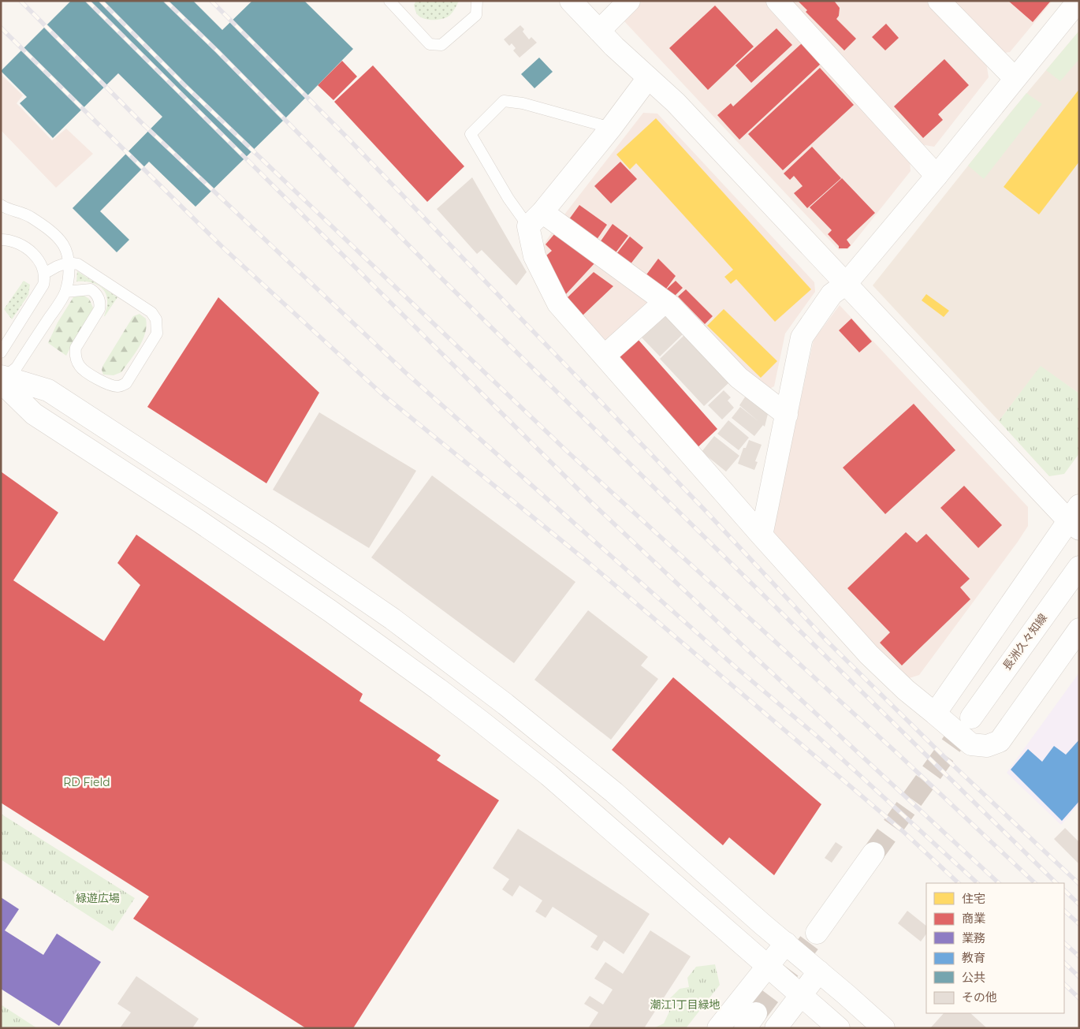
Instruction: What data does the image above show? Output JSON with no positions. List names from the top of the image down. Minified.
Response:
{"streets":{"street":["長洲久々知線"]},"parks":["RD Field","緑遊広場","潮江1丁目緑地"],"legend":["住宅","商業","業務","教育","公共","その他"]}
